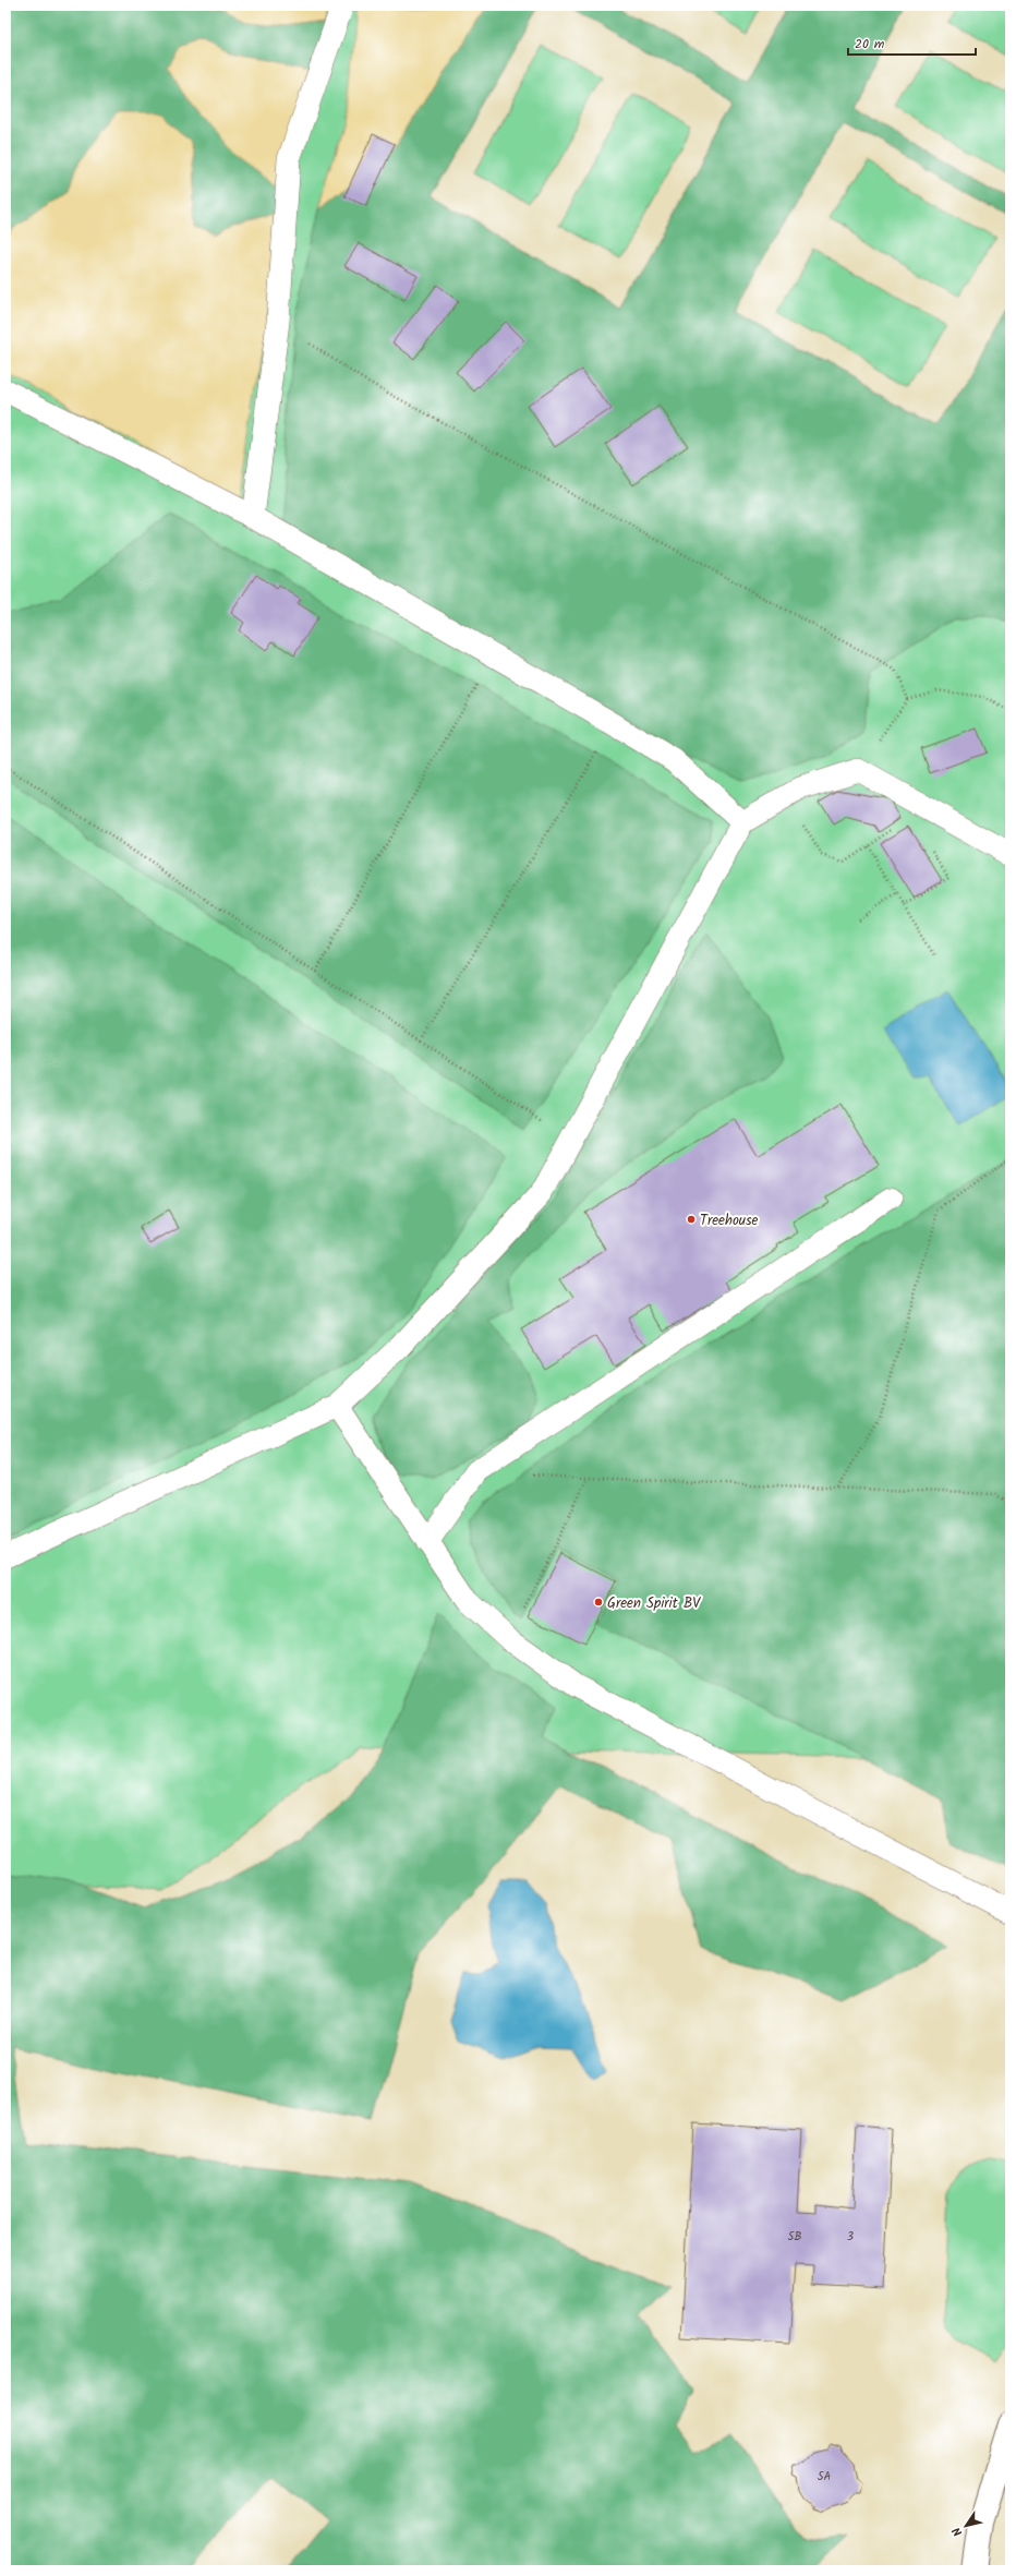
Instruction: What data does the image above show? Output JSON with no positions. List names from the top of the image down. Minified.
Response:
{"places":["Treehouse","Green Spirit BV"],"house_numbers":["5B","3","5A"],"scale_bar":"20 m","north":"bottom left"}
